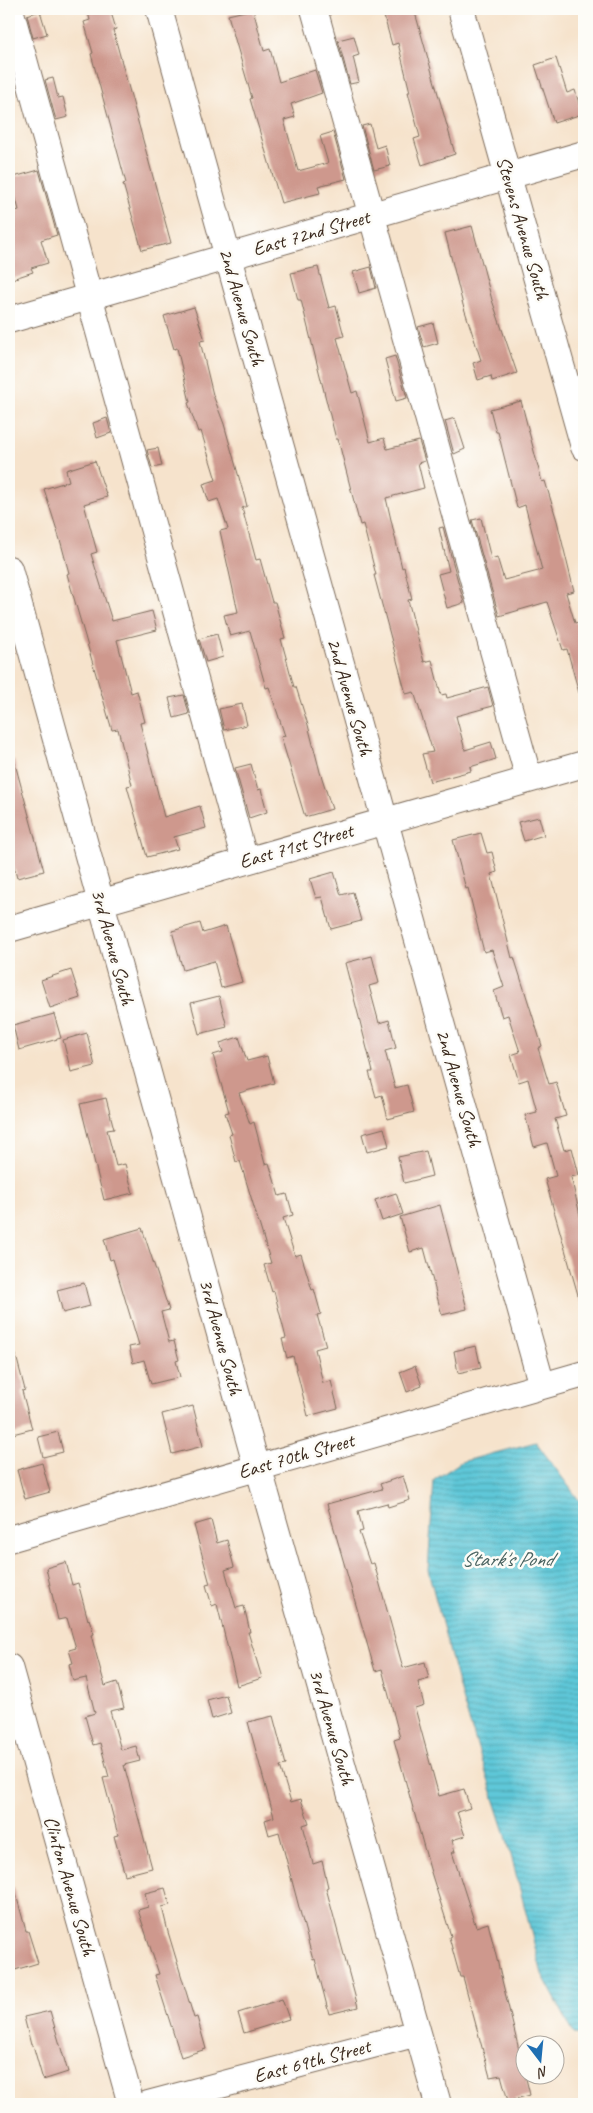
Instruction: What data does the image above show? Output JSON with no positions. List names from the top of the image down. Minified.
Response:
{"streets":{"street":["Stevens Avenue South","East 72nd Street","2nd Avenue South","East 71st Street","3rd Avenue South","East 70th Street","Clinton Avenue South","East 69th Street"]},"crossings":[["Stevens Avenue South","East 72nd Street"],["East 72nd Street","2nd Avenue South"],["2nd Avenue South","East 71st Street"],["2nd Avenue South","East 70th Street"],["East 71st Street","3rd Avenue South"],["3rd Avenue South","East 70th Street"],["3rd Avenue South","East 69th Street"]],"water":["Stark's Pond"],"north":"bottom"}
